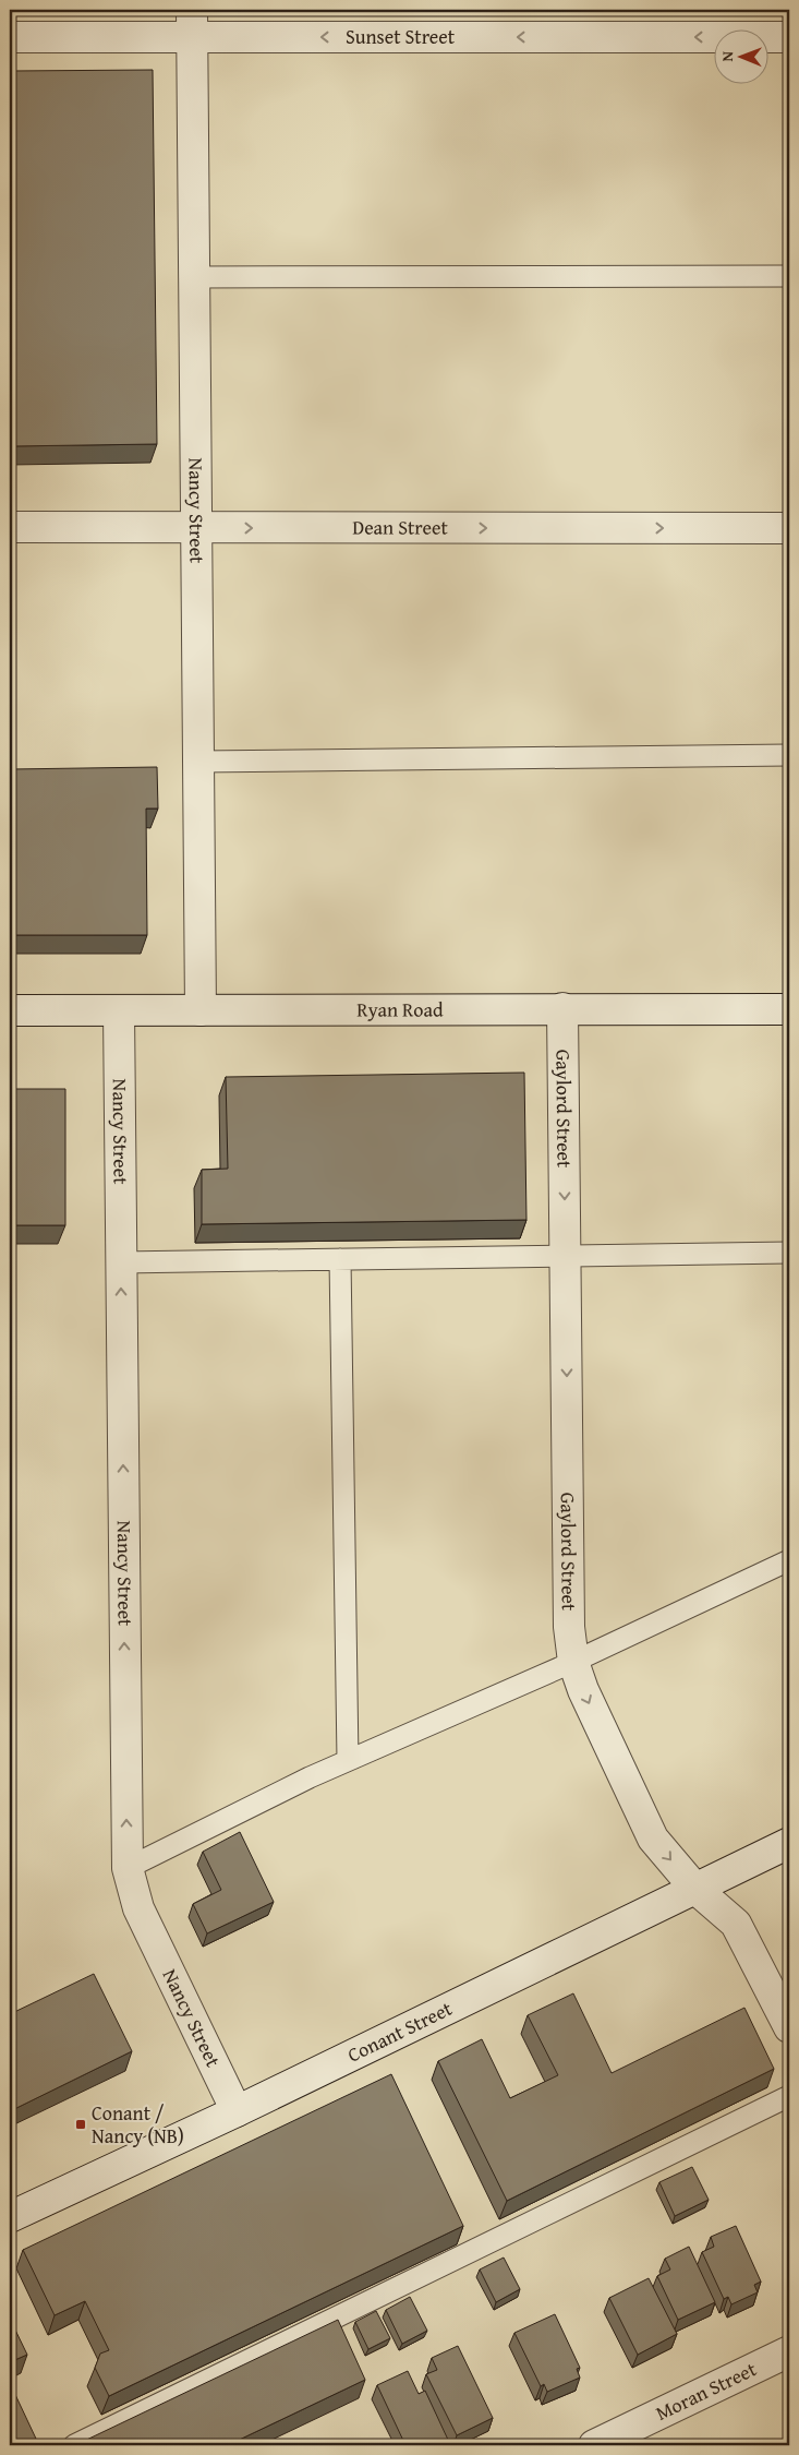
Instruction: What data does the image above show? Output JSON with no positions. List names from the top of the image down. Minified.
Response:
{"streets":{"street":["Sunset Street","Nancy Street","Dean Street","Ryan Road","Gaylord Street","Conant Street","Moran Street"]},"crossings":[["Sunset Street","Nancy Street"],["Nancy Street","Dean Street"],["Nancy Street","Ryan Road"],["Nancy Street","Conant Street"],["Ryan Road","Gaylord Street"],["Gaylord Street","Conant Street"]],"one_way":["Sunset Street","Dean Street","Gaylord Street"],"places":{"transit":["Conant / Nancy (NB)"]},"north":"left"}
